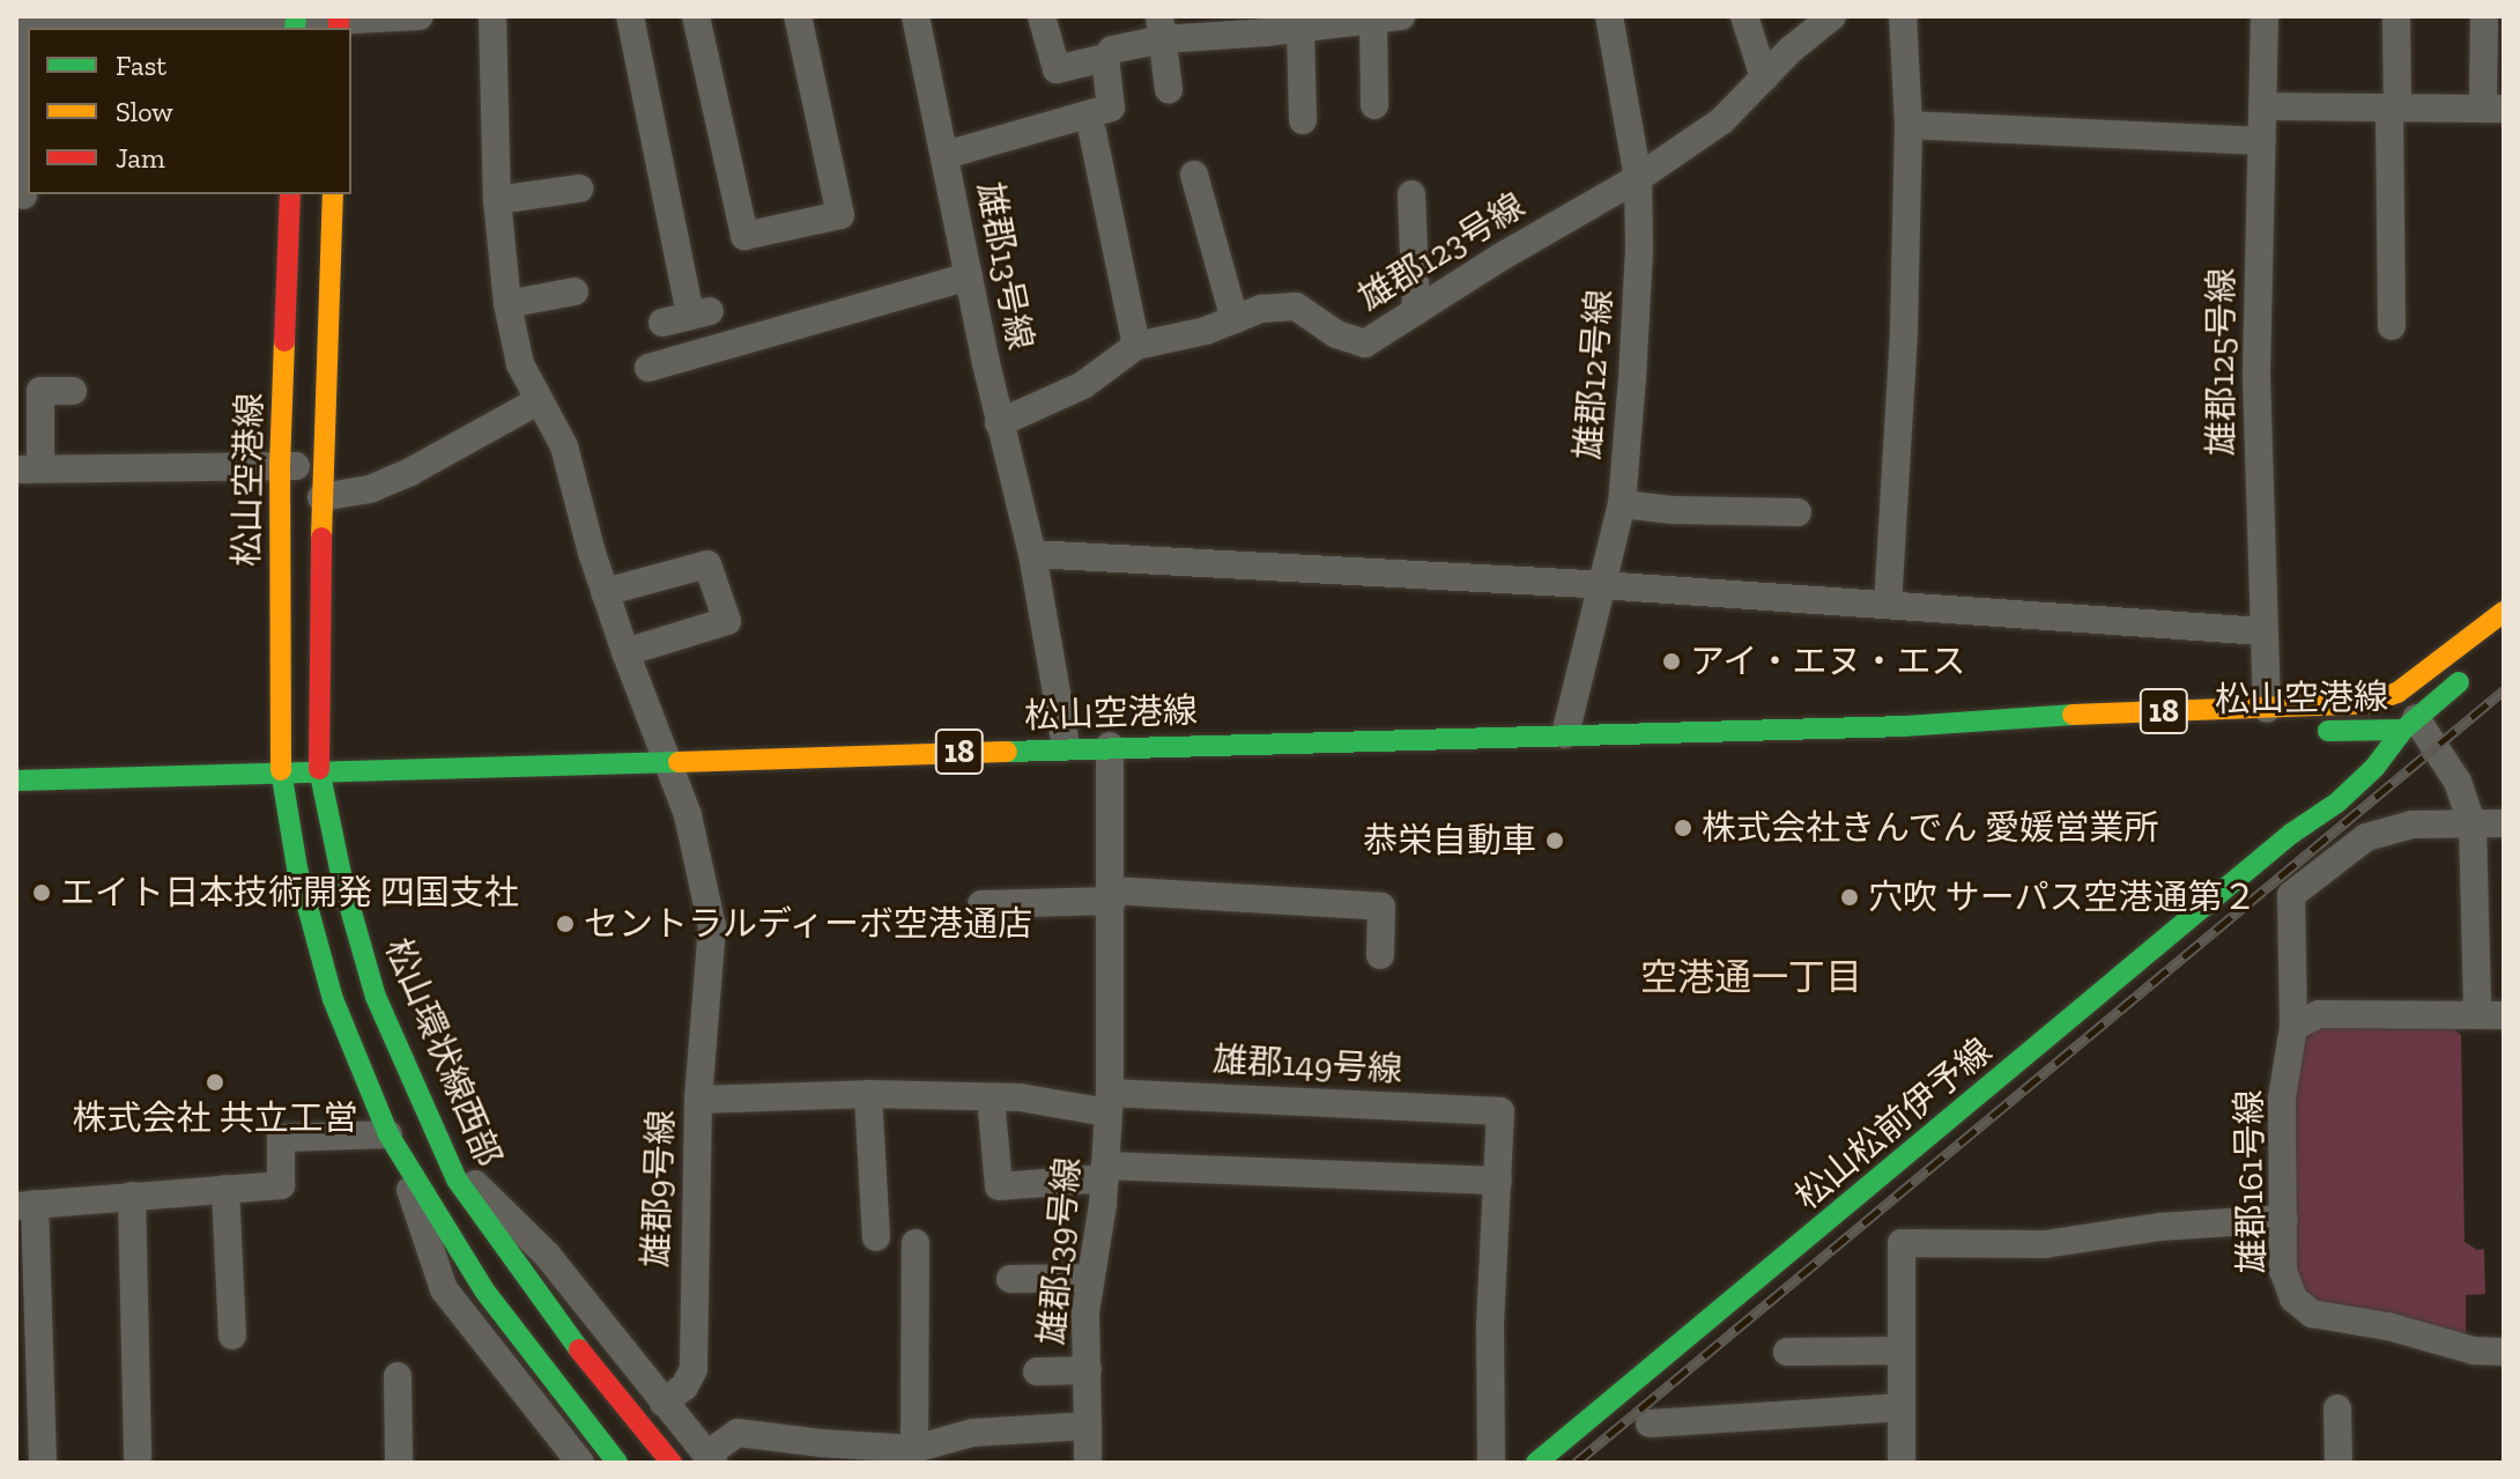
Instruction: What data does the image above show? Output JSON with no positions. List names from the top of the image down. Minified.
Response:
{"streets":{"main road":["松山空港線","18","松山環状線西部","松山松前伊予線"],"street":["雄郡123号線","雄郡13号線","雄郡125号線","雄郡12号線","雄郡149号線","雄郡161号線","雄郡9号線","雄郡139号線"]},"crossings":[["雄郡123号線","雄郡13号線"],["雄郡123号線","雄郡12号線"],["雄郡125号線","松山空港線"],["雄郡125号線","18"],["雄郡12号線","松山空港線"],["松山空港線","18"],["松山空港線","松山環状線西部"],["松山空港線","松山松前伊予線"],["松山空港線","雄郡9号線"],["松山空港線","雄郡139号線"],["18","松山松前伊予線"],["雄郡149号線","雄郡9号線"],["雄郡149号線","雄郡139号線"]],"districts":["空港通一丁目"],"places":["アイ・エヌ・エス","株式会社きんでん 愛媛営業所","恭栄自動車","エイト日本技術開発 四国支社","穴吹 サーパス空港通第２","セントラルディーボ空港通店","株式会社 共立工営"],"legend":["Fast","Slow","Jam"]}
